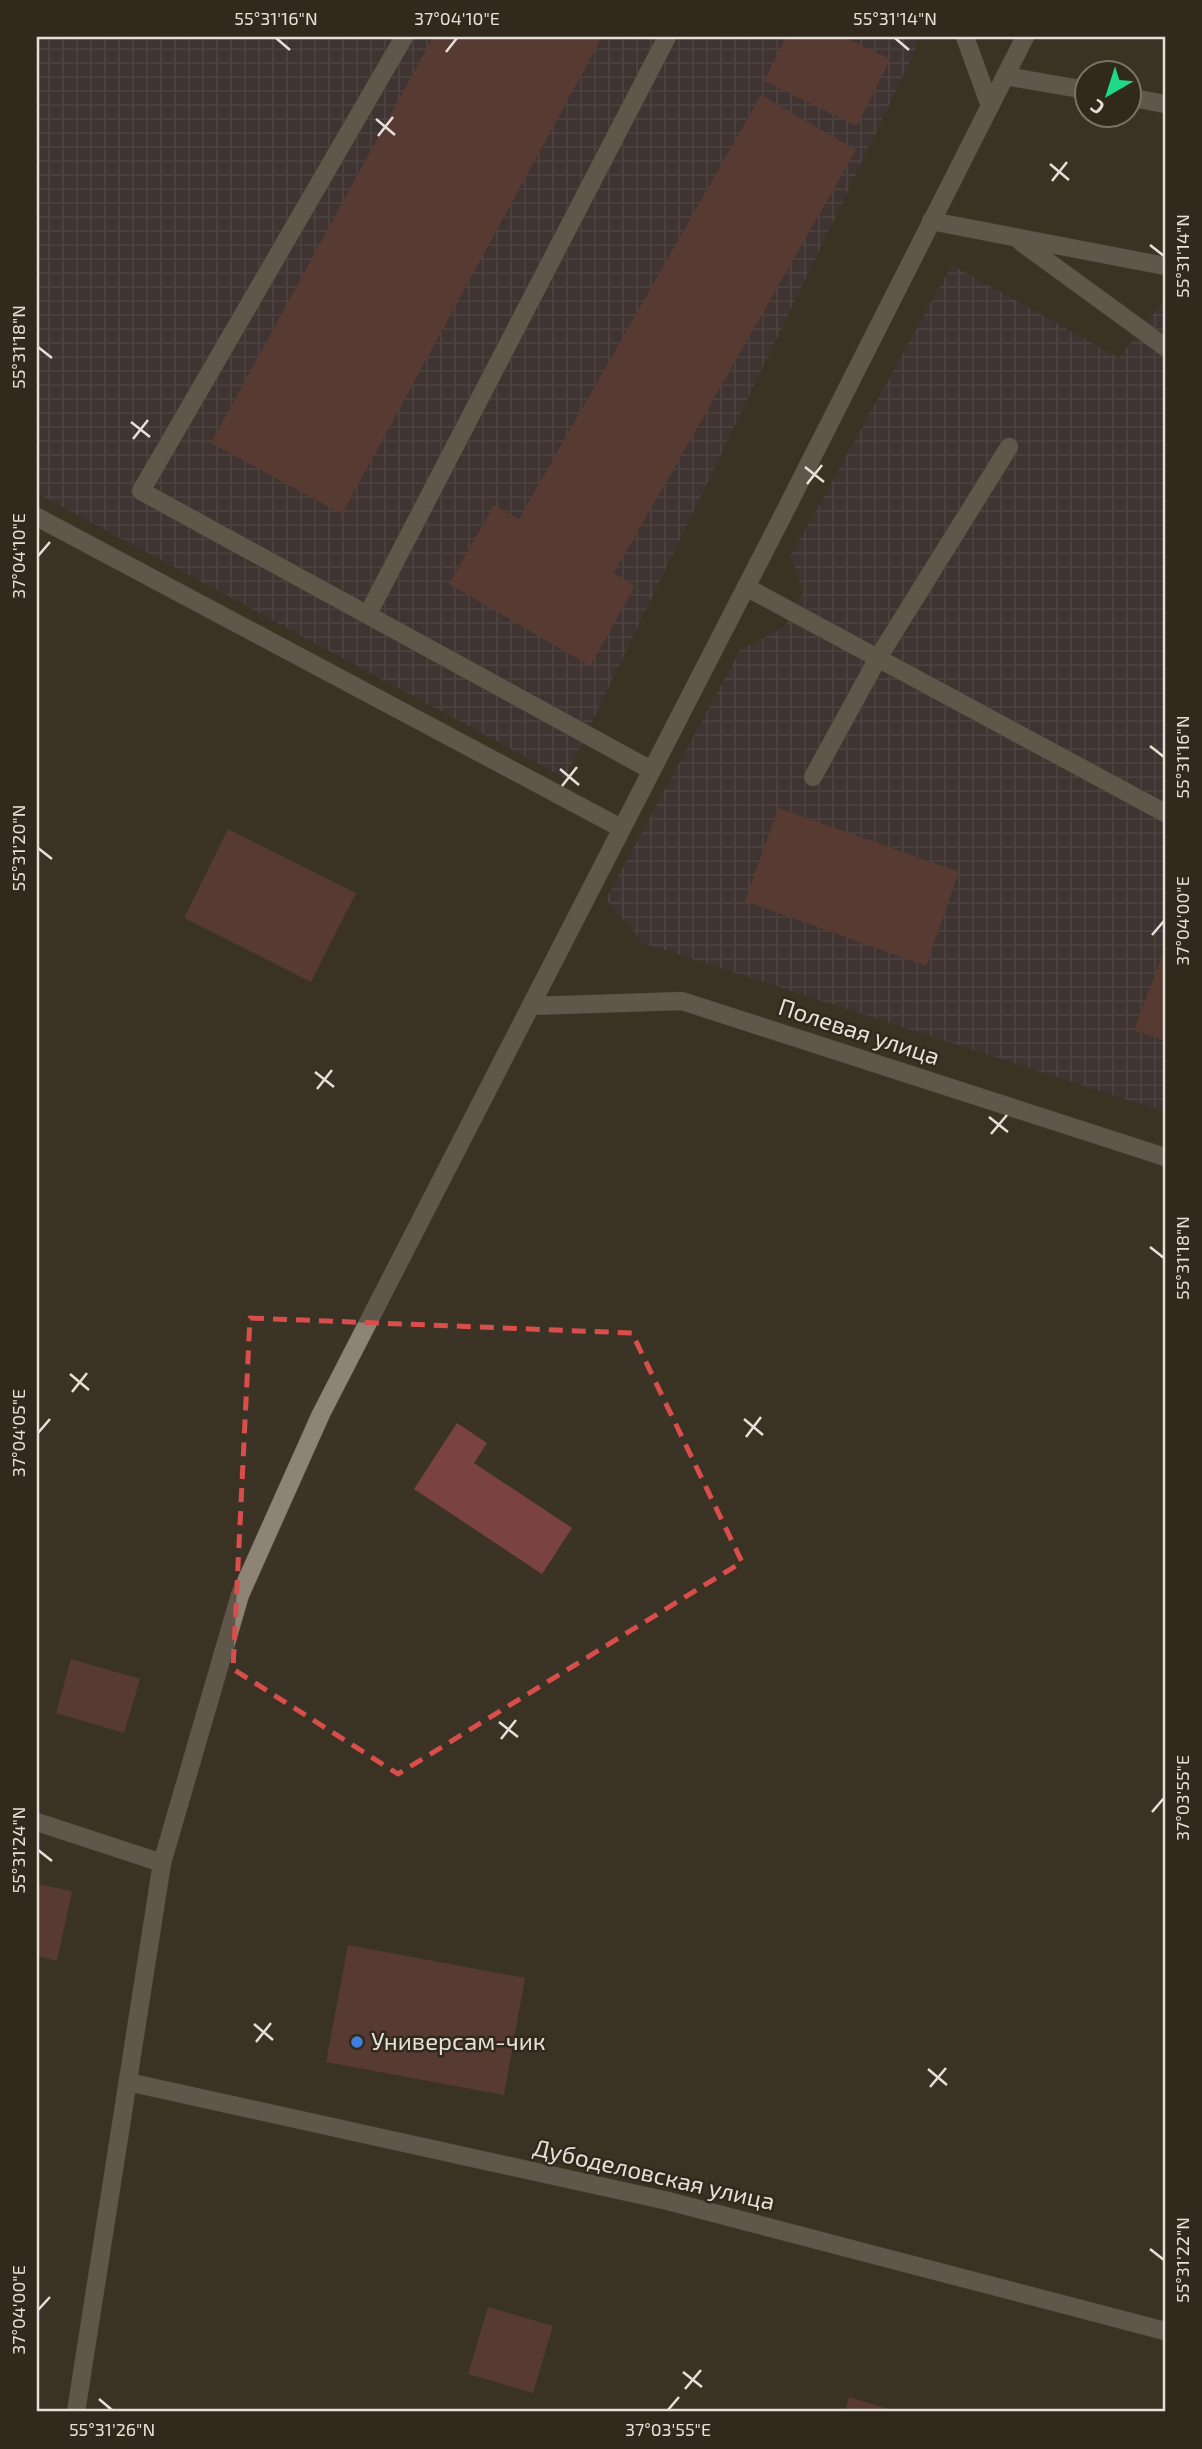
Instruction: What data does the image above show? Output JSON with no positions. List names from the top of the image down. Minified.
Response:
{"streets":{"street":["Полевая улица","Дубоделовская улица"]},"places":["Универсам-чик"],"north":"bottom left","coordinates":["55°31'16\"N","37°04'10\"E","55°31'14\"N","55°31'18\"N","55°31'20\"N","37°04'00\"E","37°04'05\"E","37°03'55\"E","55°31'24\"N","55°31'22\"N","55°31'26\"N"]}
